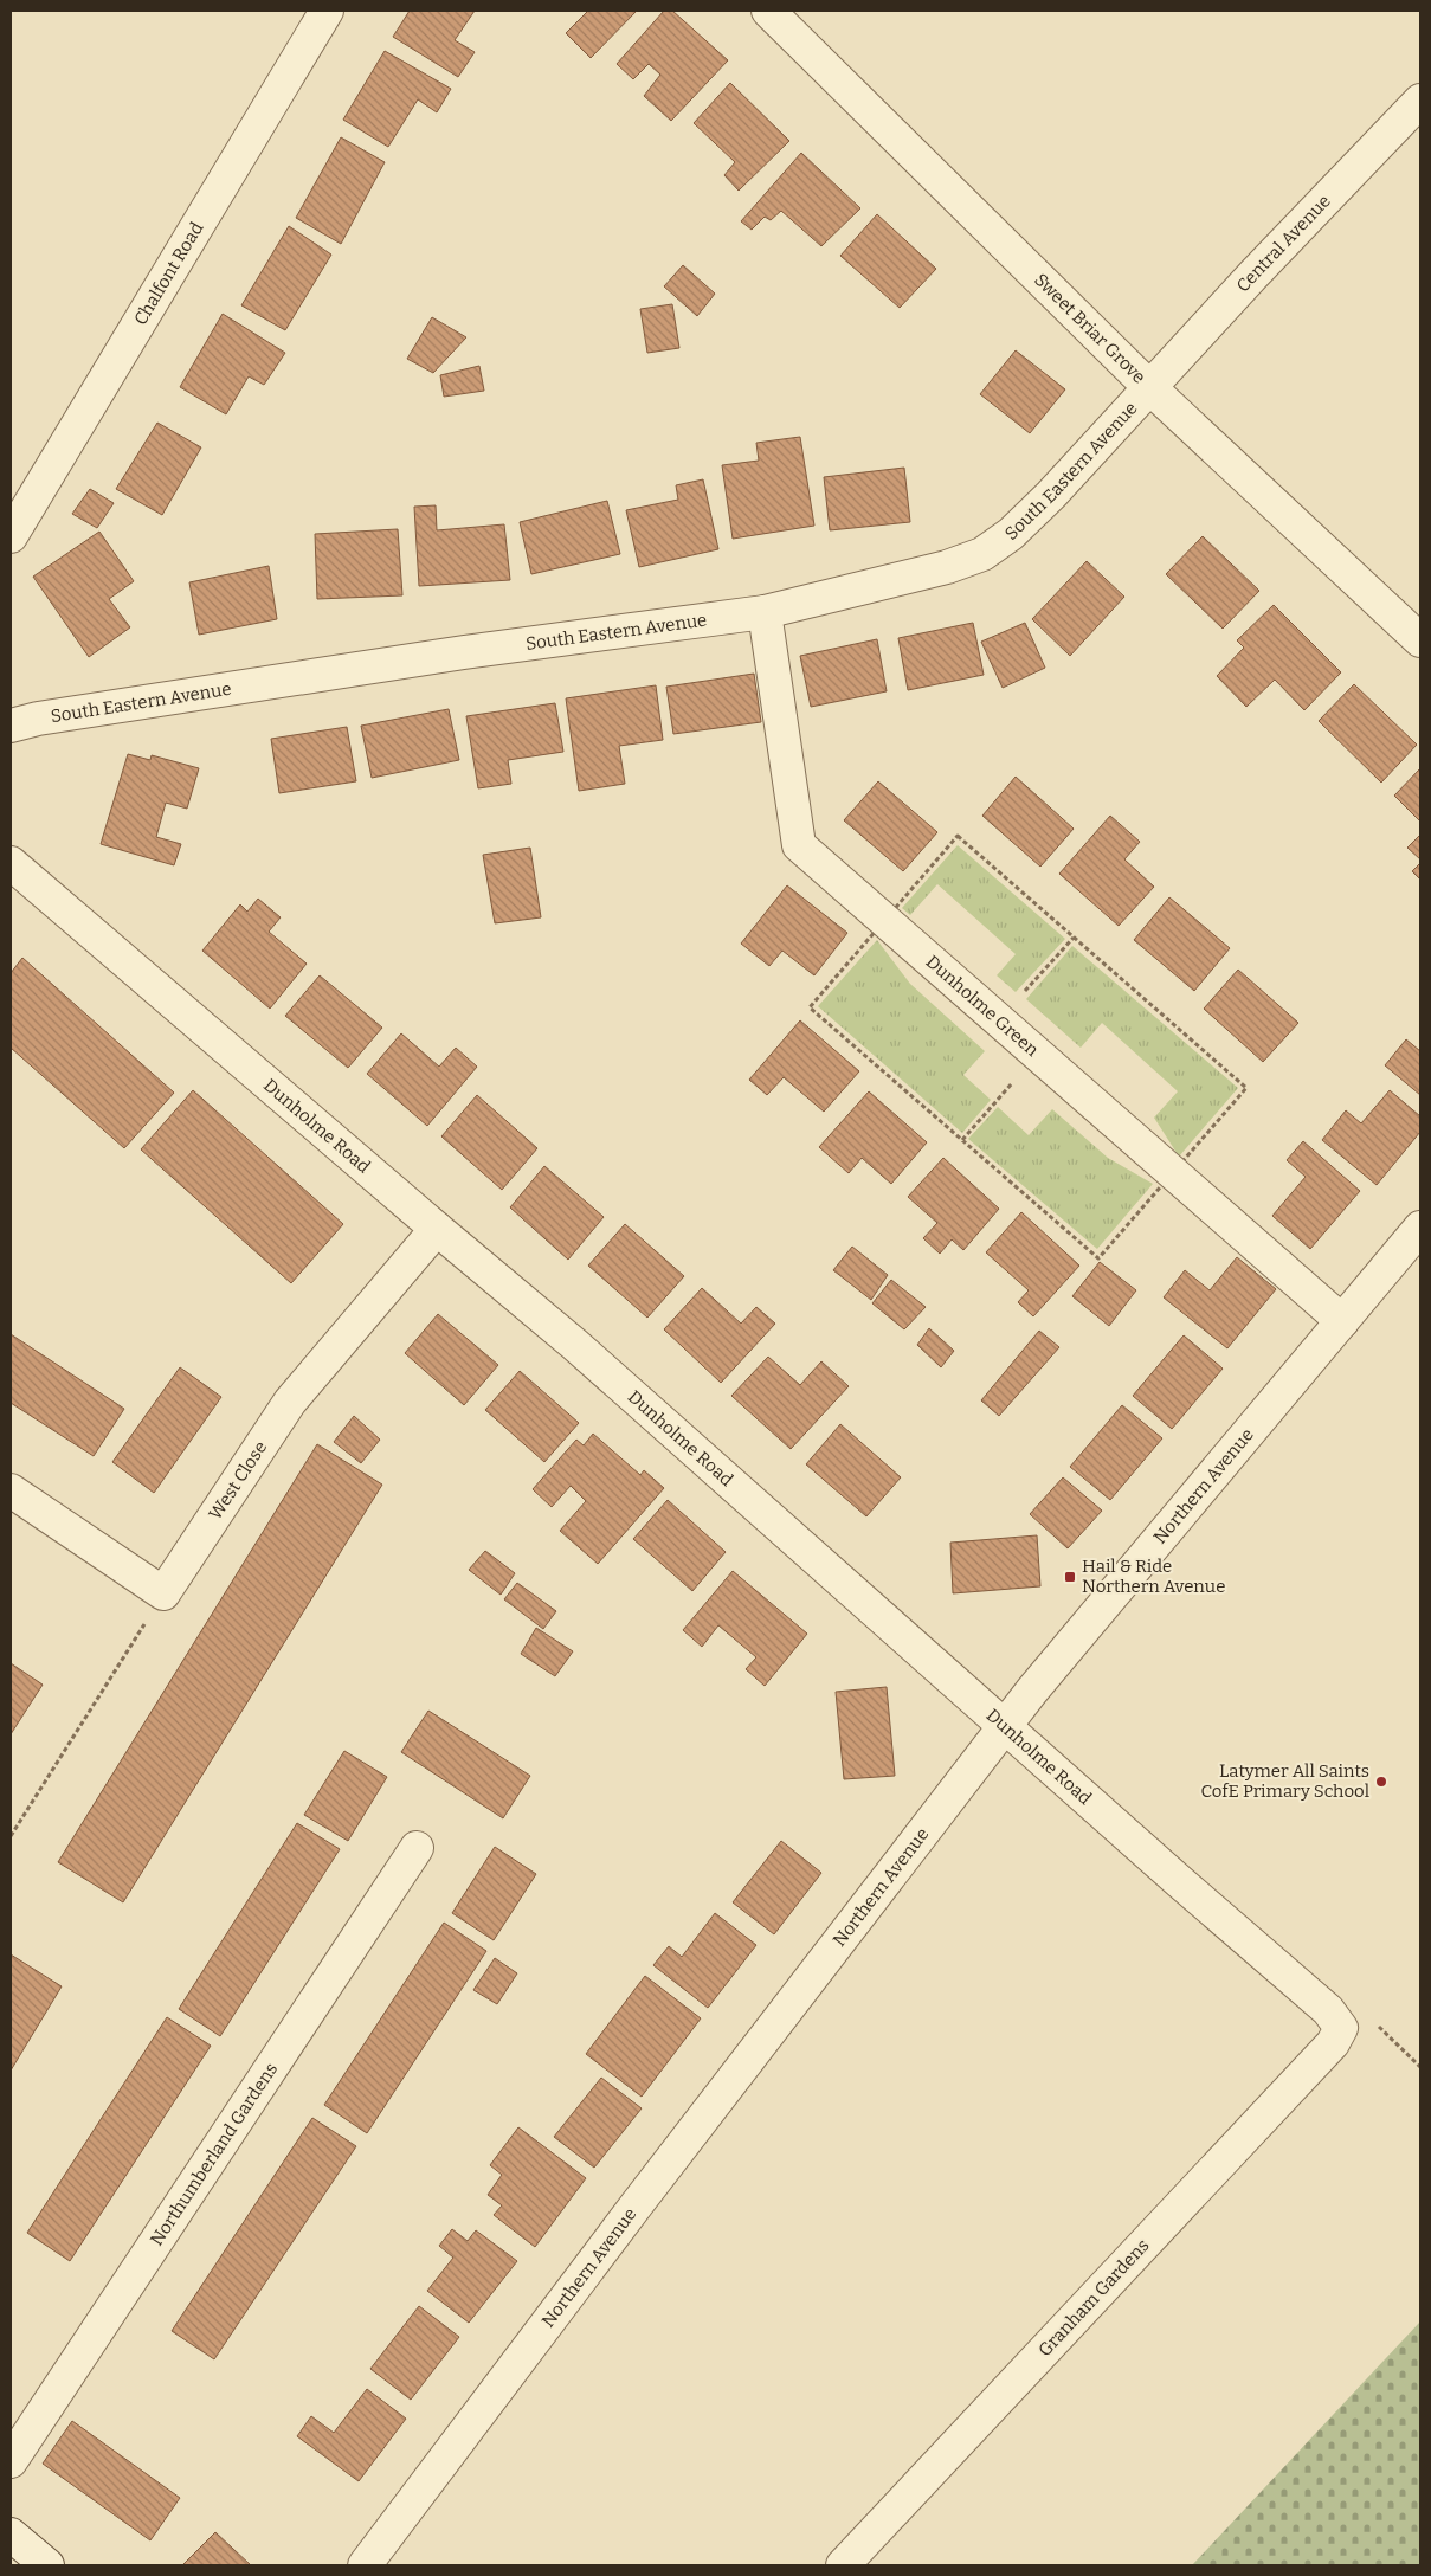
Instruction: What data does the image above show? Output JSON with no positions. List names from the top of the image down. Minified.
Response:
{"streets":{"street":["Central Avenue","Chalfont Road","Sweet Briar Grove","South Eastern Avenue","Dunholme Green","Dunholme Road","West Close","Northern Avenue","Northumberland Gardens","Granham Gardens"]},"crossings":[["Central Avenue","Sweet Briar Grove"],["Central Avenue","South Eastern Avenue"],["Sweet Briar Grove","South Eastern Avenue"],["South Eastern Avenue","Dunholme Green"],["Dunholme Green","Northern Avenue"],["Dunholme Road","West Close"],["Dunholme Road","Northern Avenue"],["Dunholme Road","Granham Gardens"]],"places":{"transit":["Hail & Ride Northern Avenue"],"other":["Latymer All Saints CofE Primary School"]}}
